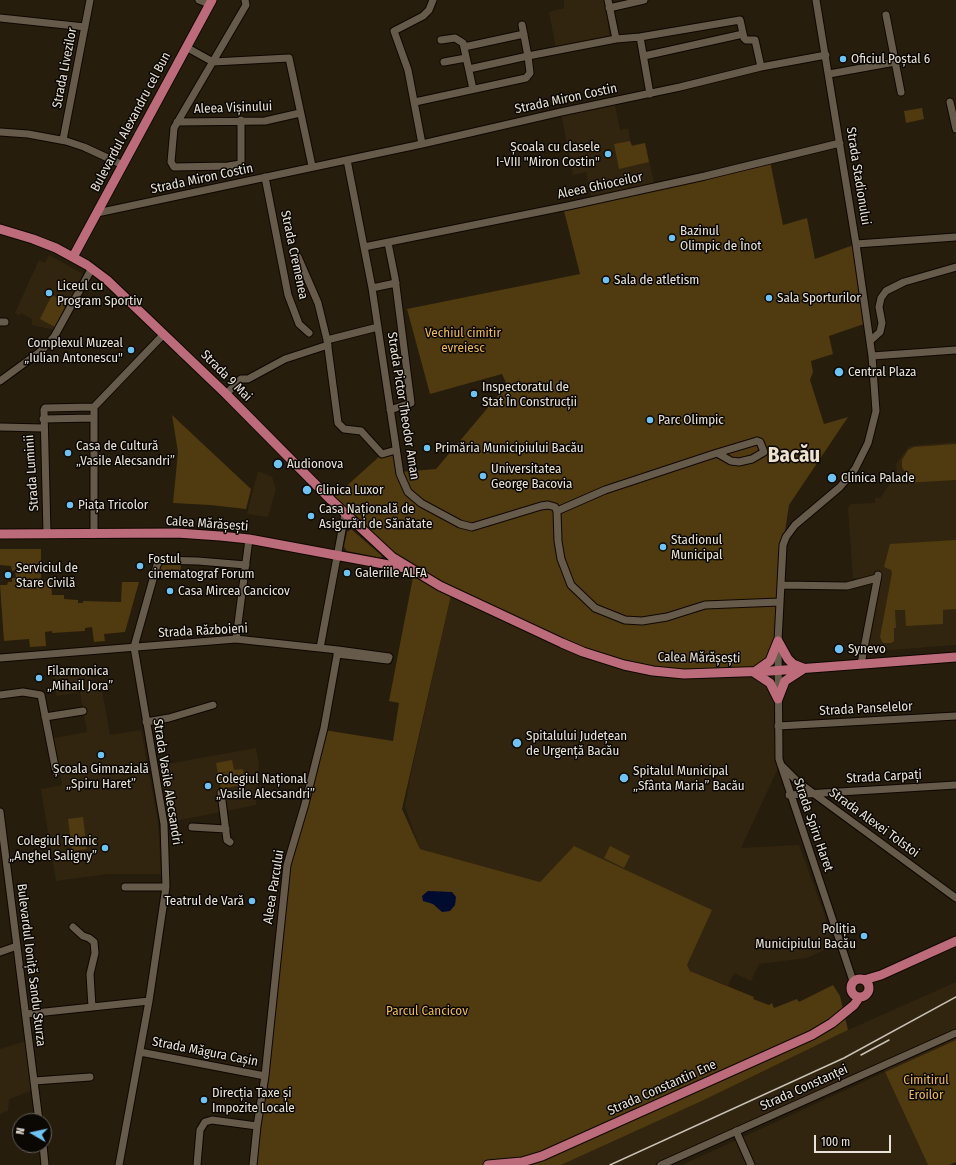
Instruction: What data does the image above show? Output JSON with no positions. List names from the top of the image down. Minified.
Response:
{"streets":{"main road":["Bulevardul Alexandru cel Bun","Strada 9 Mai","Calea Mărășești","Strada Constantin Ene"],"street":["Strada Livezilor","Strada Miron Costin","Aleea Vișinului","Strada Stadionului","Aleea Ghioceilor","Strada Cremenea","Strada Pictor Theodor Aman","Strada Luminii","Strada Războieni","Strada Panselelor","Strada Carpați","Strada Vasile Alecsandri","Strada Alexei Tolstoi","Strada Spiru Haret","Aleea Parcului","Bulevardul Ioniță Sandu Sturza","Strada Măgura Cașin","Strada Constanței"]},"crossings":[["Strada Miron Costin","Bulevardul Alexandru cel Bun"],["Strada Miron Costin","Strada Stadionului"],["Strada Miron Costin","Strada Cremenea"],["Strada Miron Costin","Strada Pictor Theodor Aman"],["Bulevardul Alexandru cel Bun","Strada 9 Mai"],["Strada Stadionului","Aleea Ghioceilor"],["Strada Stadionului","Strada Spiru Haret"],["Aleea Ghioceilor","Strada Pictor Theodor Aman"],["Strada 9 Mai","Calea Mărășești"],["Strada Luminii","Calea Mărășești"],["Calea Mărășești","Strada Spiru Haret"],["Strada Războieni","Strada Vasile Alecsandri"],["Strada Panselelor","Strada Spiru Haret"],["Strada Carpați","Strada Alexei Tolstoi"],["Strada Carpați","Strada Spiru Haret"],["Strada Vasile Alecsandri","Strada Măgura Cașin"],["Strada Alexei Tolstoi","Strada Spiru Haret"],["Strada Spiru Haret","Strada Constantin Ene"],["Aleea Parcului","Strada Măgura Cașin"]],"districts":["Bacău"],"parks":["Vechiul cimitir evreiesc","Parcul Cancicov","Cimitirul Eroilor"],"places":["Oficiul Poștal 6","Școala cu clasele I-VIII \"Miron Costin\"","Bazinul Olimpic de Înot","Sala de atletism","Liceul cu Program Sportiv","Sala Sporturilor","Complexul Muzeal „Iulian Antonescu\"","Central Plaza","Inspectoratul de Stat În Construcții","Parc Olimpic","Primăria Municipiului Bacău","Casa de Cultură „Vasile Alecsandri”","Audionova","Universitatea George Bacovia","Clinica Palade","Clinica Luxor","Piața Tricolor","Casa Națională de Asigurări de Sănătate","Stadionul Municipal","Fostul cinematograf Forum","Galeriile ALFA","Serviciul de Stare Civilă","Casa Mircea Cancicov","Synevo","Filarmonica „Mihail Jora”","Spitalului Județean de Urgență Bacău","Școala Gimnazială „Spiru Haret”","Spitalul Municipal „Sfânta Maria” Bacău","Colegiul Național „Vasile Alecsandri”","Colegiul Tehnic „Anghel Saligny”","Teatrul de Vară","Poliția Municipiului Bacău","Direcția Taxe și Impozite Locale"],"scale_bar":"100 m","north":"left"}
